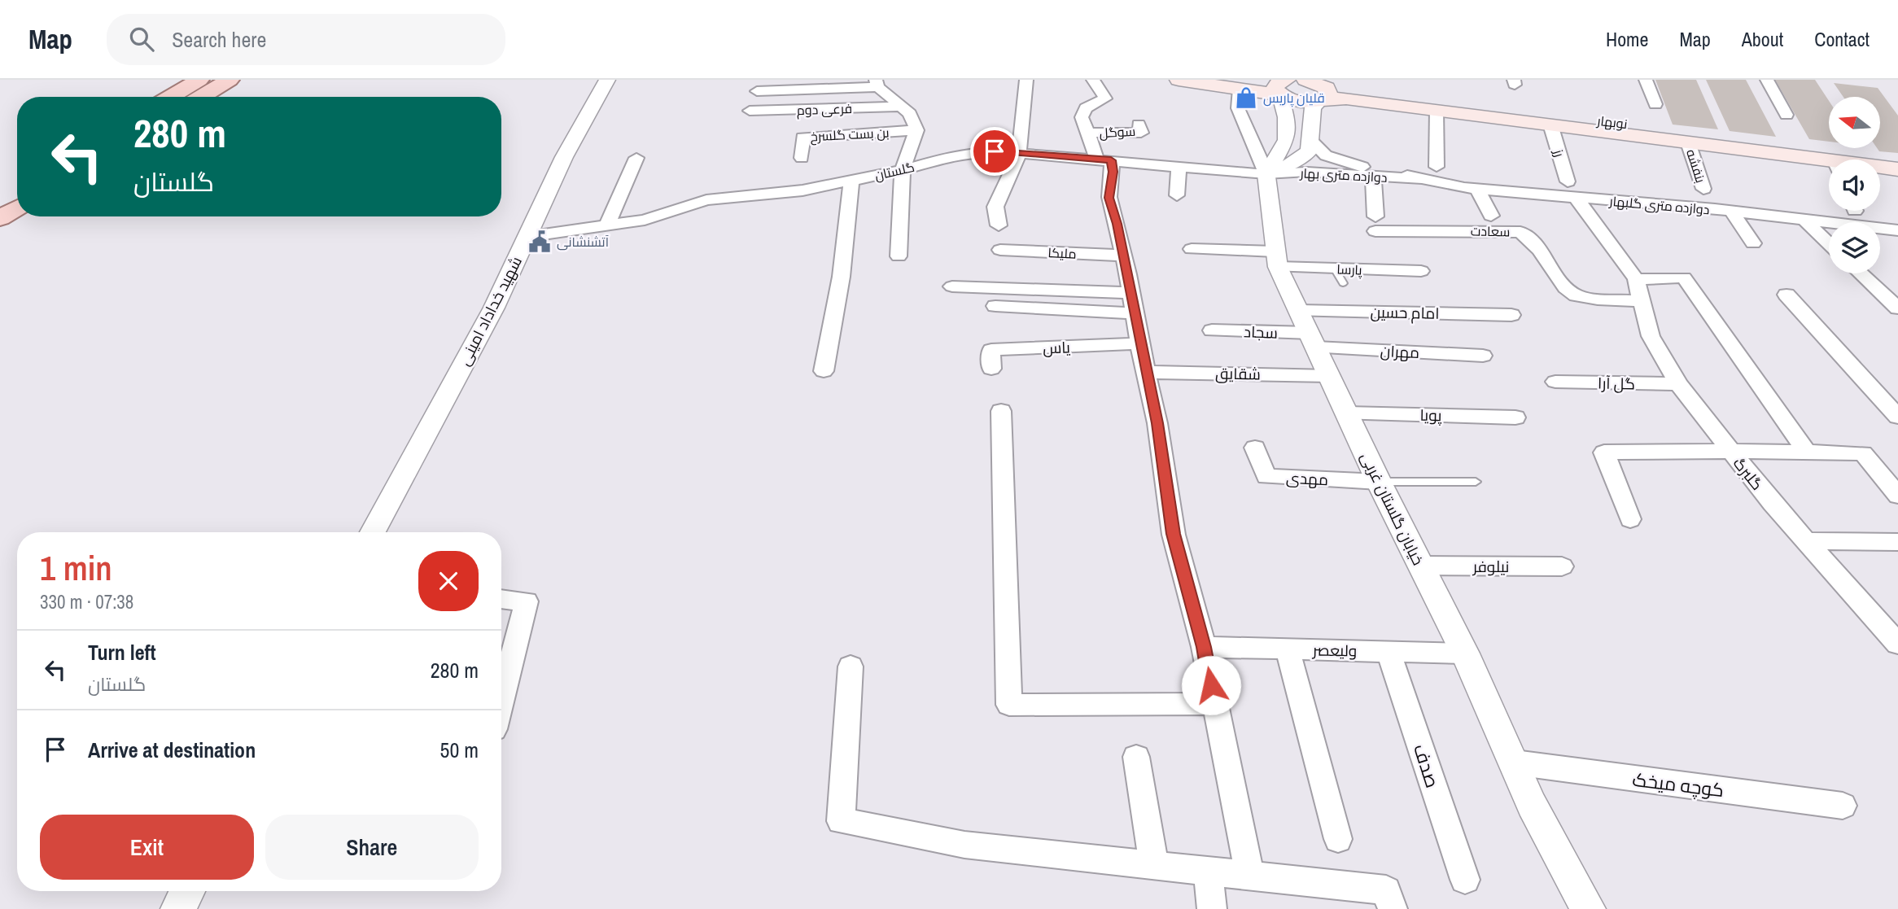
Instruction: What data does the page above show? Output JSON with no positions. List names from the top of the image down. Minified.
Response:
{"streets":{"main road":["نوبهار"],"street":["فرعی دوم","سوگل","بن بست گلسرخ","رز","بنفشه","گلستان","دوازده متری بهار","دوازده متری گلبهار","سعادت","ملیکا","پارسا","شهید خداداد امینی","امام حسین","سجاد","یاس","مهران","شقایق","گل آرا","پویا","گلبرگ","مهدی","خیابان گلستان غربی","نیلوفر","ولیعصر","صدف","کوچه میخک"]},"crossings":[["نوبهار","رز"],["نوبهار","بنفشه"],["رز","دوازده متری گلبهار"],["رز","گلبرگ"],["گلستان","دوازده متری بهار"],["گلستان","شهید خداداد امینی"],["گلستان","خیابان گلستان غربی"],["دوازده متری بهار","دوازده متری گلبهار"],["دوازده متری بهار","سعادت"],["دوازده متری بهار","خیابان گلستان غربی"],["دوازده متری گلبهار","گلبرگ"],["سعادت","گلبرگ"],["پارسا","خیابان گلستان غربی"],["امام حسین","سجاد"],["امام حسین","مهران"],["امام حسین","خیابان گلستان غربی"],["سجاد","مهران"],["سجاد","خیابان گلستان غربی"],["مهران","خیابان گلستان غربی"],["شقایق","خیابان گلستان غربی"],["گل آرا","گلبرگ"],["پویا","خیابان گلستان غربی"],["مهدی","خیابان گلستان غربی"],["خیابان گلستان غربی","نیلوفر"],["خیابان گلستان غربی","ولیعصر"],["خیابان گلستان غربی","کوچه میخک"],["ولیعصر","صدف"]],"places":{"shop":["قلیان پاریس"],"public building":["آتشنشانی"]},"north":"left","page":{"header":"Map","search":"Search here","nav":["Home","Map","About","Contact"],"turn":["280 m","گلستان"],"heading":["1 min","330 m · 07:38"],"list":[{"name":"Turn left","note":"گلستان","value":"280 m"},{"name":"Arrive at destination","value":"50 m"}],"buttons":["Exit","Share"]}}
